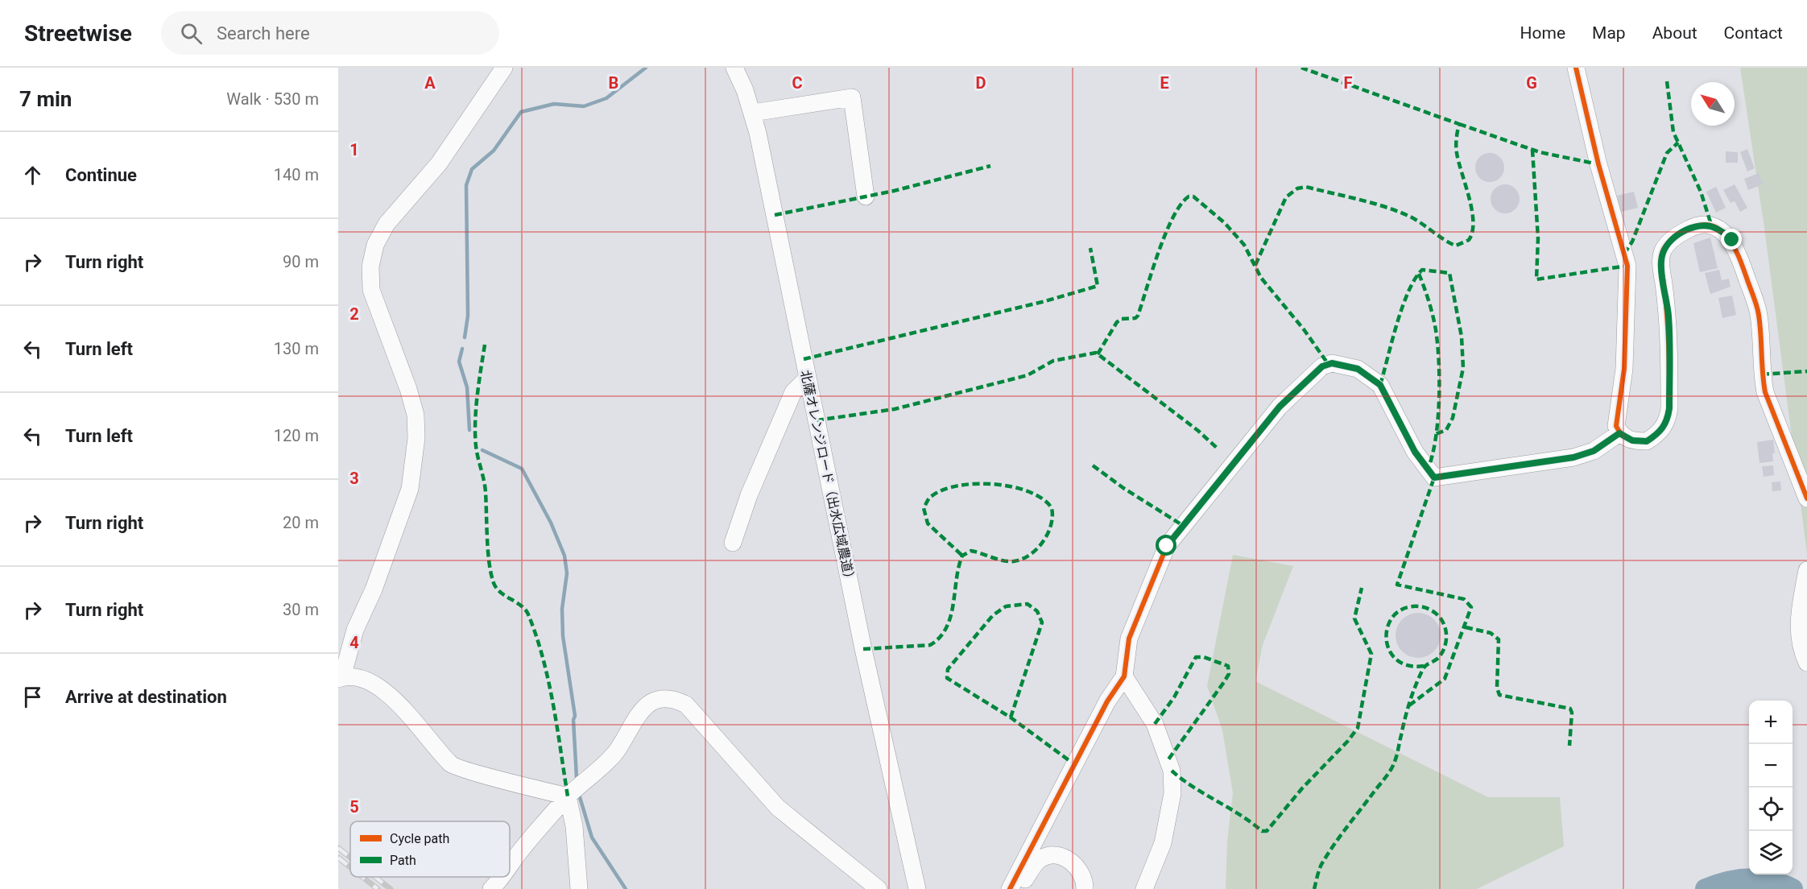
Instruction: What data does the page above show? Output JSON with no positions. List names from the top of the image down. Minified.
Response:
{"streets":{"street":["北薩オレンジロード（出水広域農道）"]},"legend":["Cycle path","Path"],"north":"top left","page":{"header":"Streetwise","search":"Search here","nav":["Home","Map","About","Contact"],"heading":["7 min","Walk · 530 m"],"list":[["Continue","140 m"],["Turn right","90 m"],["Turn left","130 m"],["Turn left","120 m"],["Turn right","20 m"],["Turn right","30 m"],"Arrive at destination"],"map_buttons":["+","−"]},"grid":{"columns":["A","B","C","D","E","F","G"],"rows":["1","2","3","4","5"]}}
